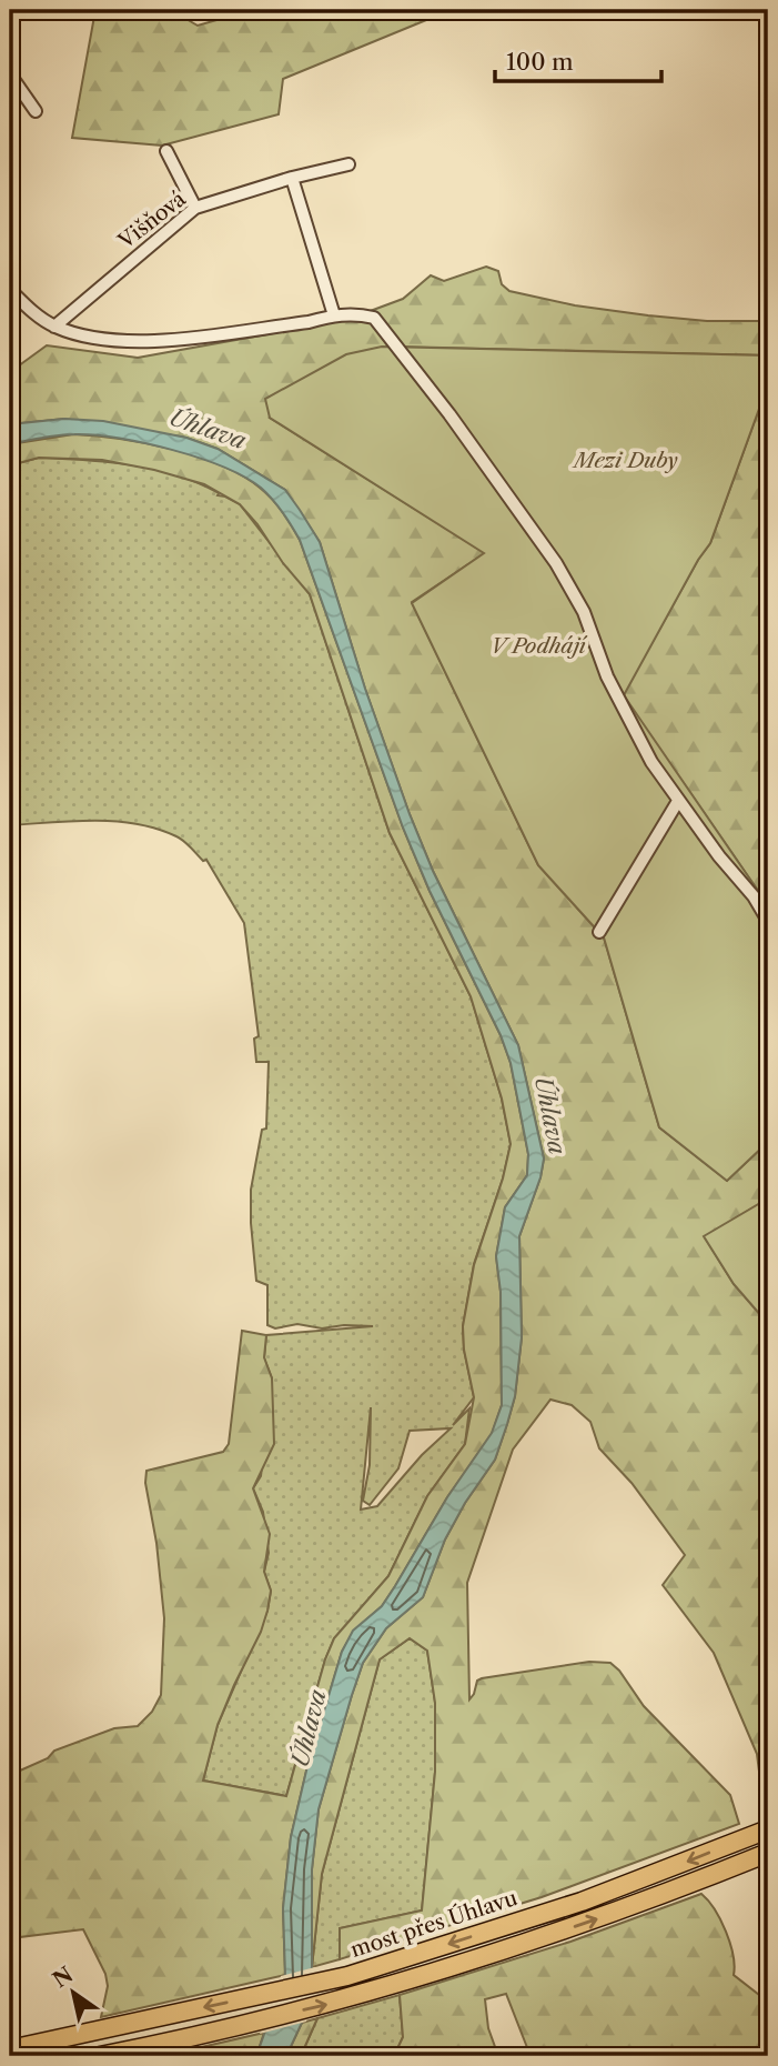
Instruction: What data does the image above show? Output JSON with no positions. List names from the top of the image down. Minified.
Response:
{"streets":{"highway":["most přes Úhlavu"],"street":["Višňová"]},"water":["Úhlava"],"parks":["Mezi Duby","V Podhájí"],"scale_bar":"100 m","north":"top left"}
